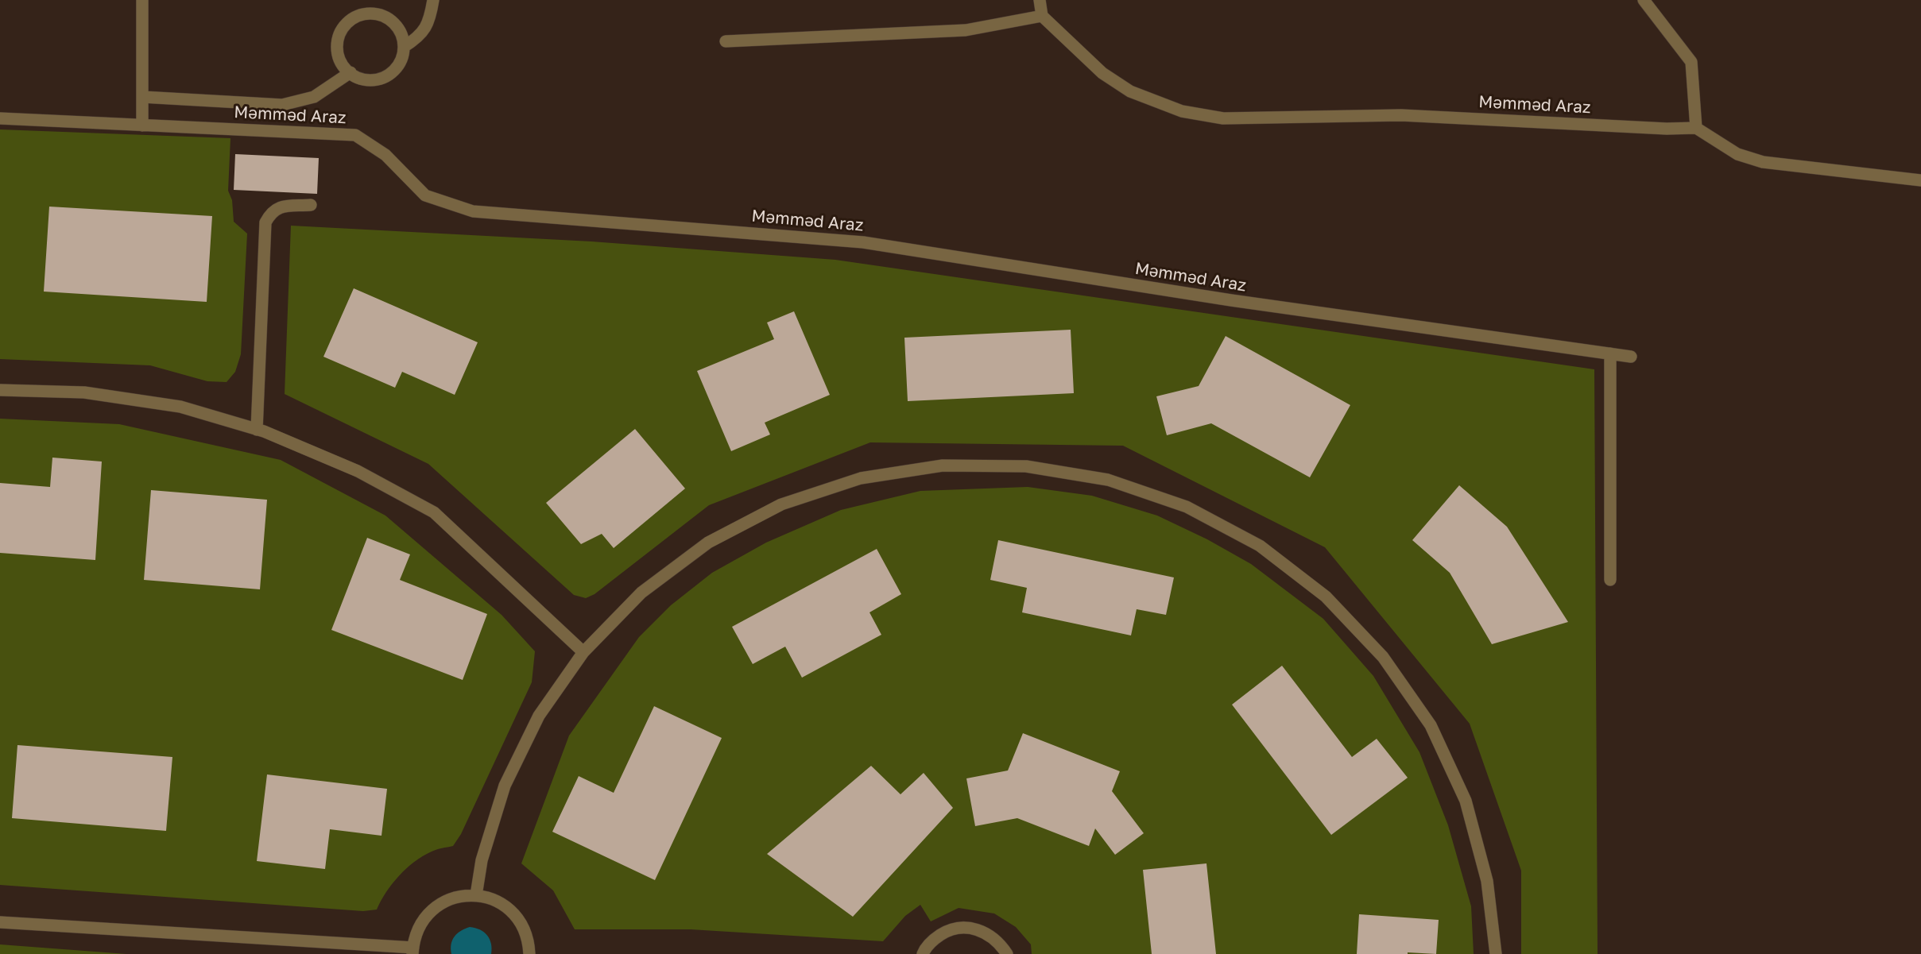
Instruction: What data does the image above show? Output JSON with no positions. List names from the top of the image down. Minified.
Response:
{"streets":{"street":["Məmməd Araz"]}}
